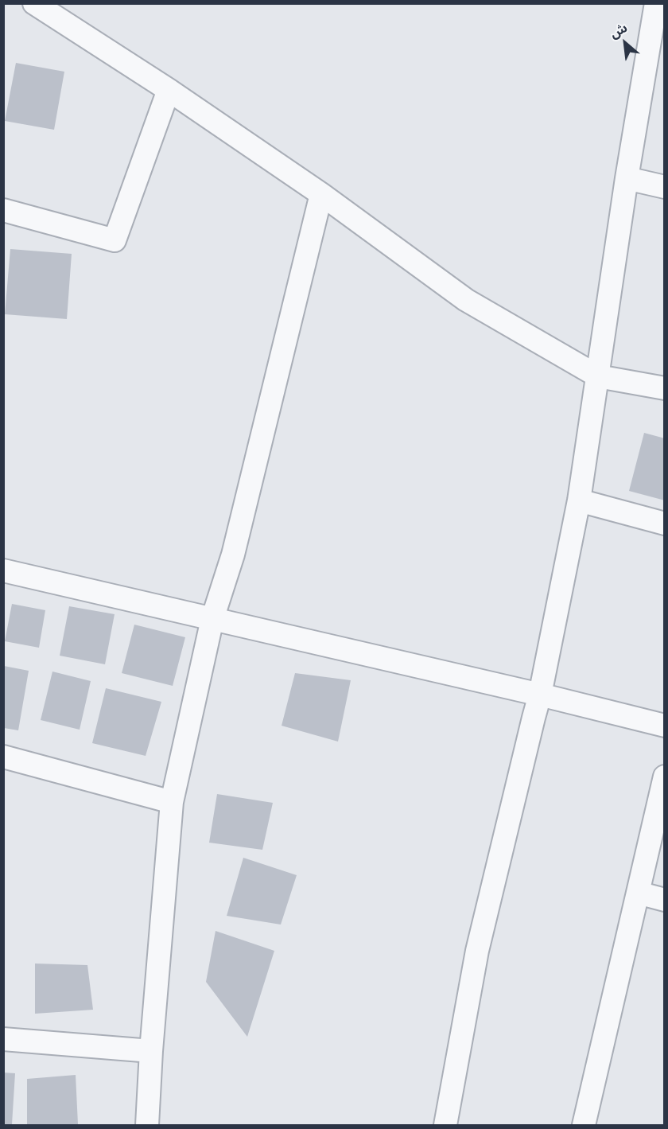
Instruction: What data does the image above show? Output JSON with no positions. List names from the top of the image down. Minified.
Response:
{"north":"top left"}
